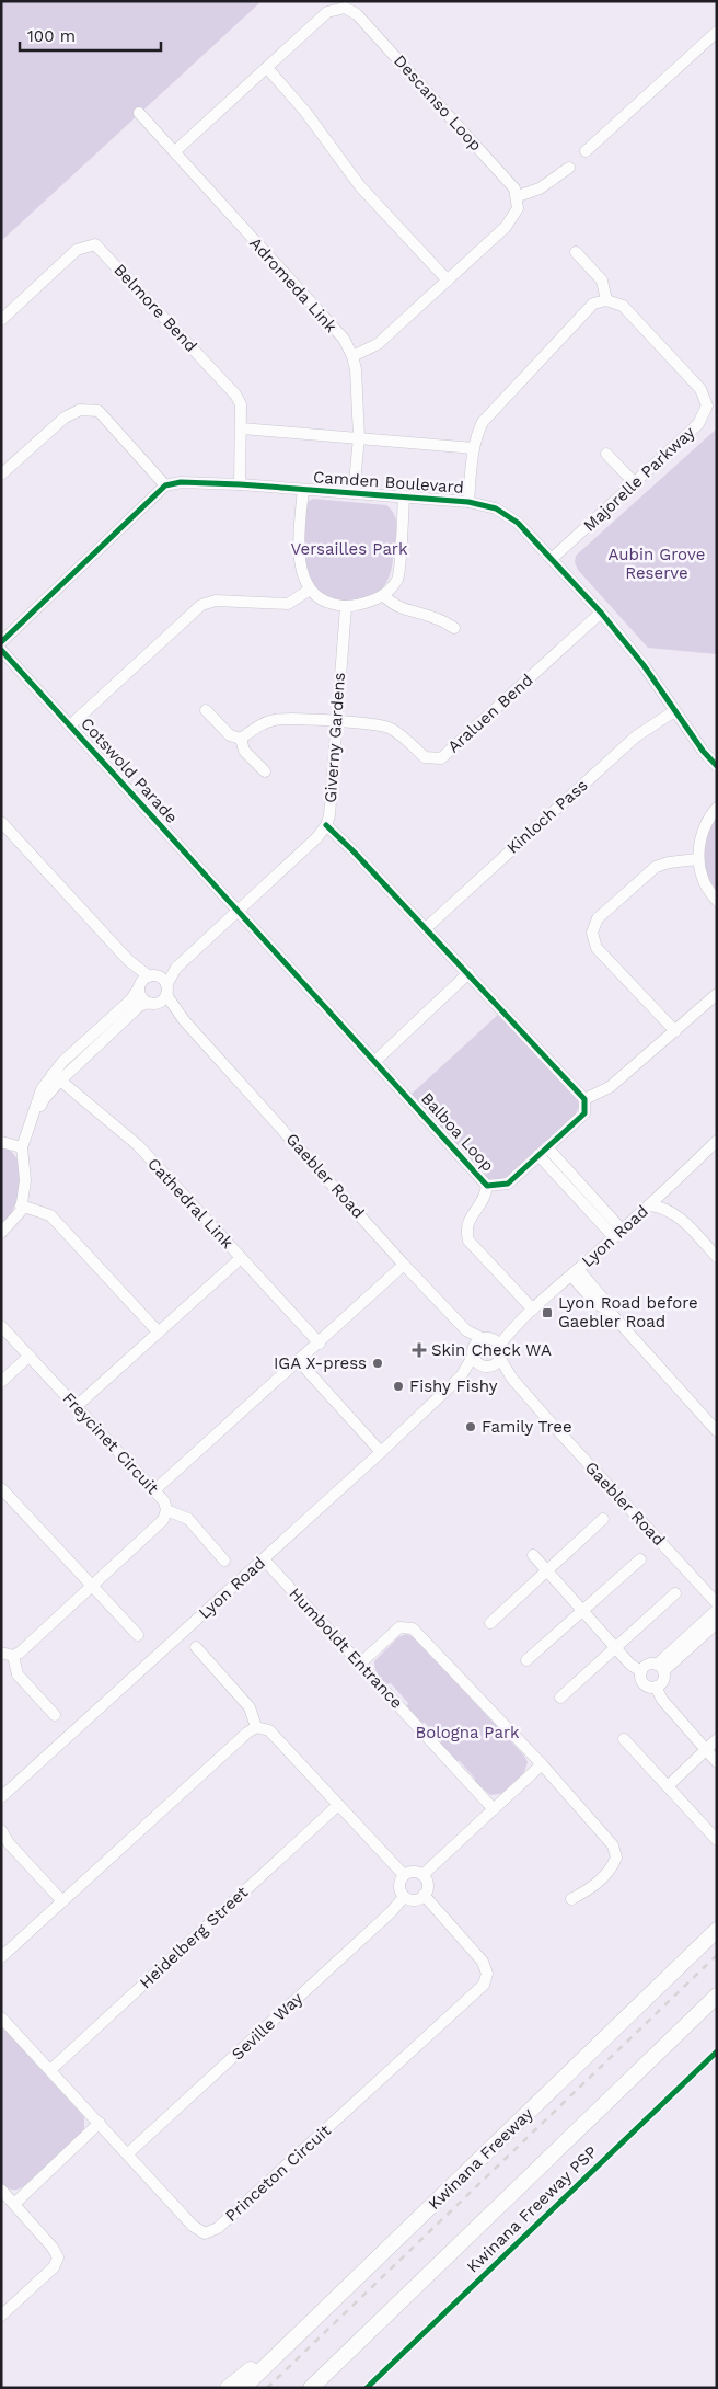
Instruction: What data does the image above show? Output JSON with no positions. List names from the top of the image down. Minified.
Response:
{"streets":{"highway":["Kwinana Freeway"],"street":["Descanso Loop","Adromeda Link","Belmore Bend","Majorelle Parkway","Camden Boulevard","Araluen Bend","Giverny Gardens","Cotswold Parade","Kinloch Pass","Balboa Loop","Gaebler Road","Cathedral Link","Lyon Road","Freycinet Circuit","Humboldt Entrance","Heidelberg Street","Seville Way","Princeton Circuit"],"cycle path":["Kwinana Freeway PSP"]},"crossings":[["Descanso Loop","Adromeda Link"],["Adromeda Link","Camden Boulevard"],["Adromeda Link","Giverny Gardens"],["Belmore Bend","Camden Boulevard"],["Majorelle Parkway","Camden Boulevard"],["Camden Boulevard","Araluen Bend"],["Camden Boulevard","Giverny Gardens"],["Camden Boulevard","Kinloch Pass"],["Araluen Bend","Giverny Gardens"],["Giverny Gardens","Cotswold Parade"],["Giverny Gardens","Balboa Loop"],["Giverny Gardens","Gaebler Road"],["Cotswold Parade","Balboa Loop"],["Gaebler Road","Lyon Road"],["Lyon Road","Humboldt Entrance"],["Heidelberg Street","Princeton Circuit"],["Seville Way","Princeton Circuit"]],"parks":["Versailles Park","Aubin Grove Reserve","Bologna Park"],"places":{"transit":["Lyon Road before Gaebler Road"],"health":["Skin Check WA"],"other":["IGA X-press","Fishy Fishy","Family Tree"]},"scale_bar":"100 m"}
